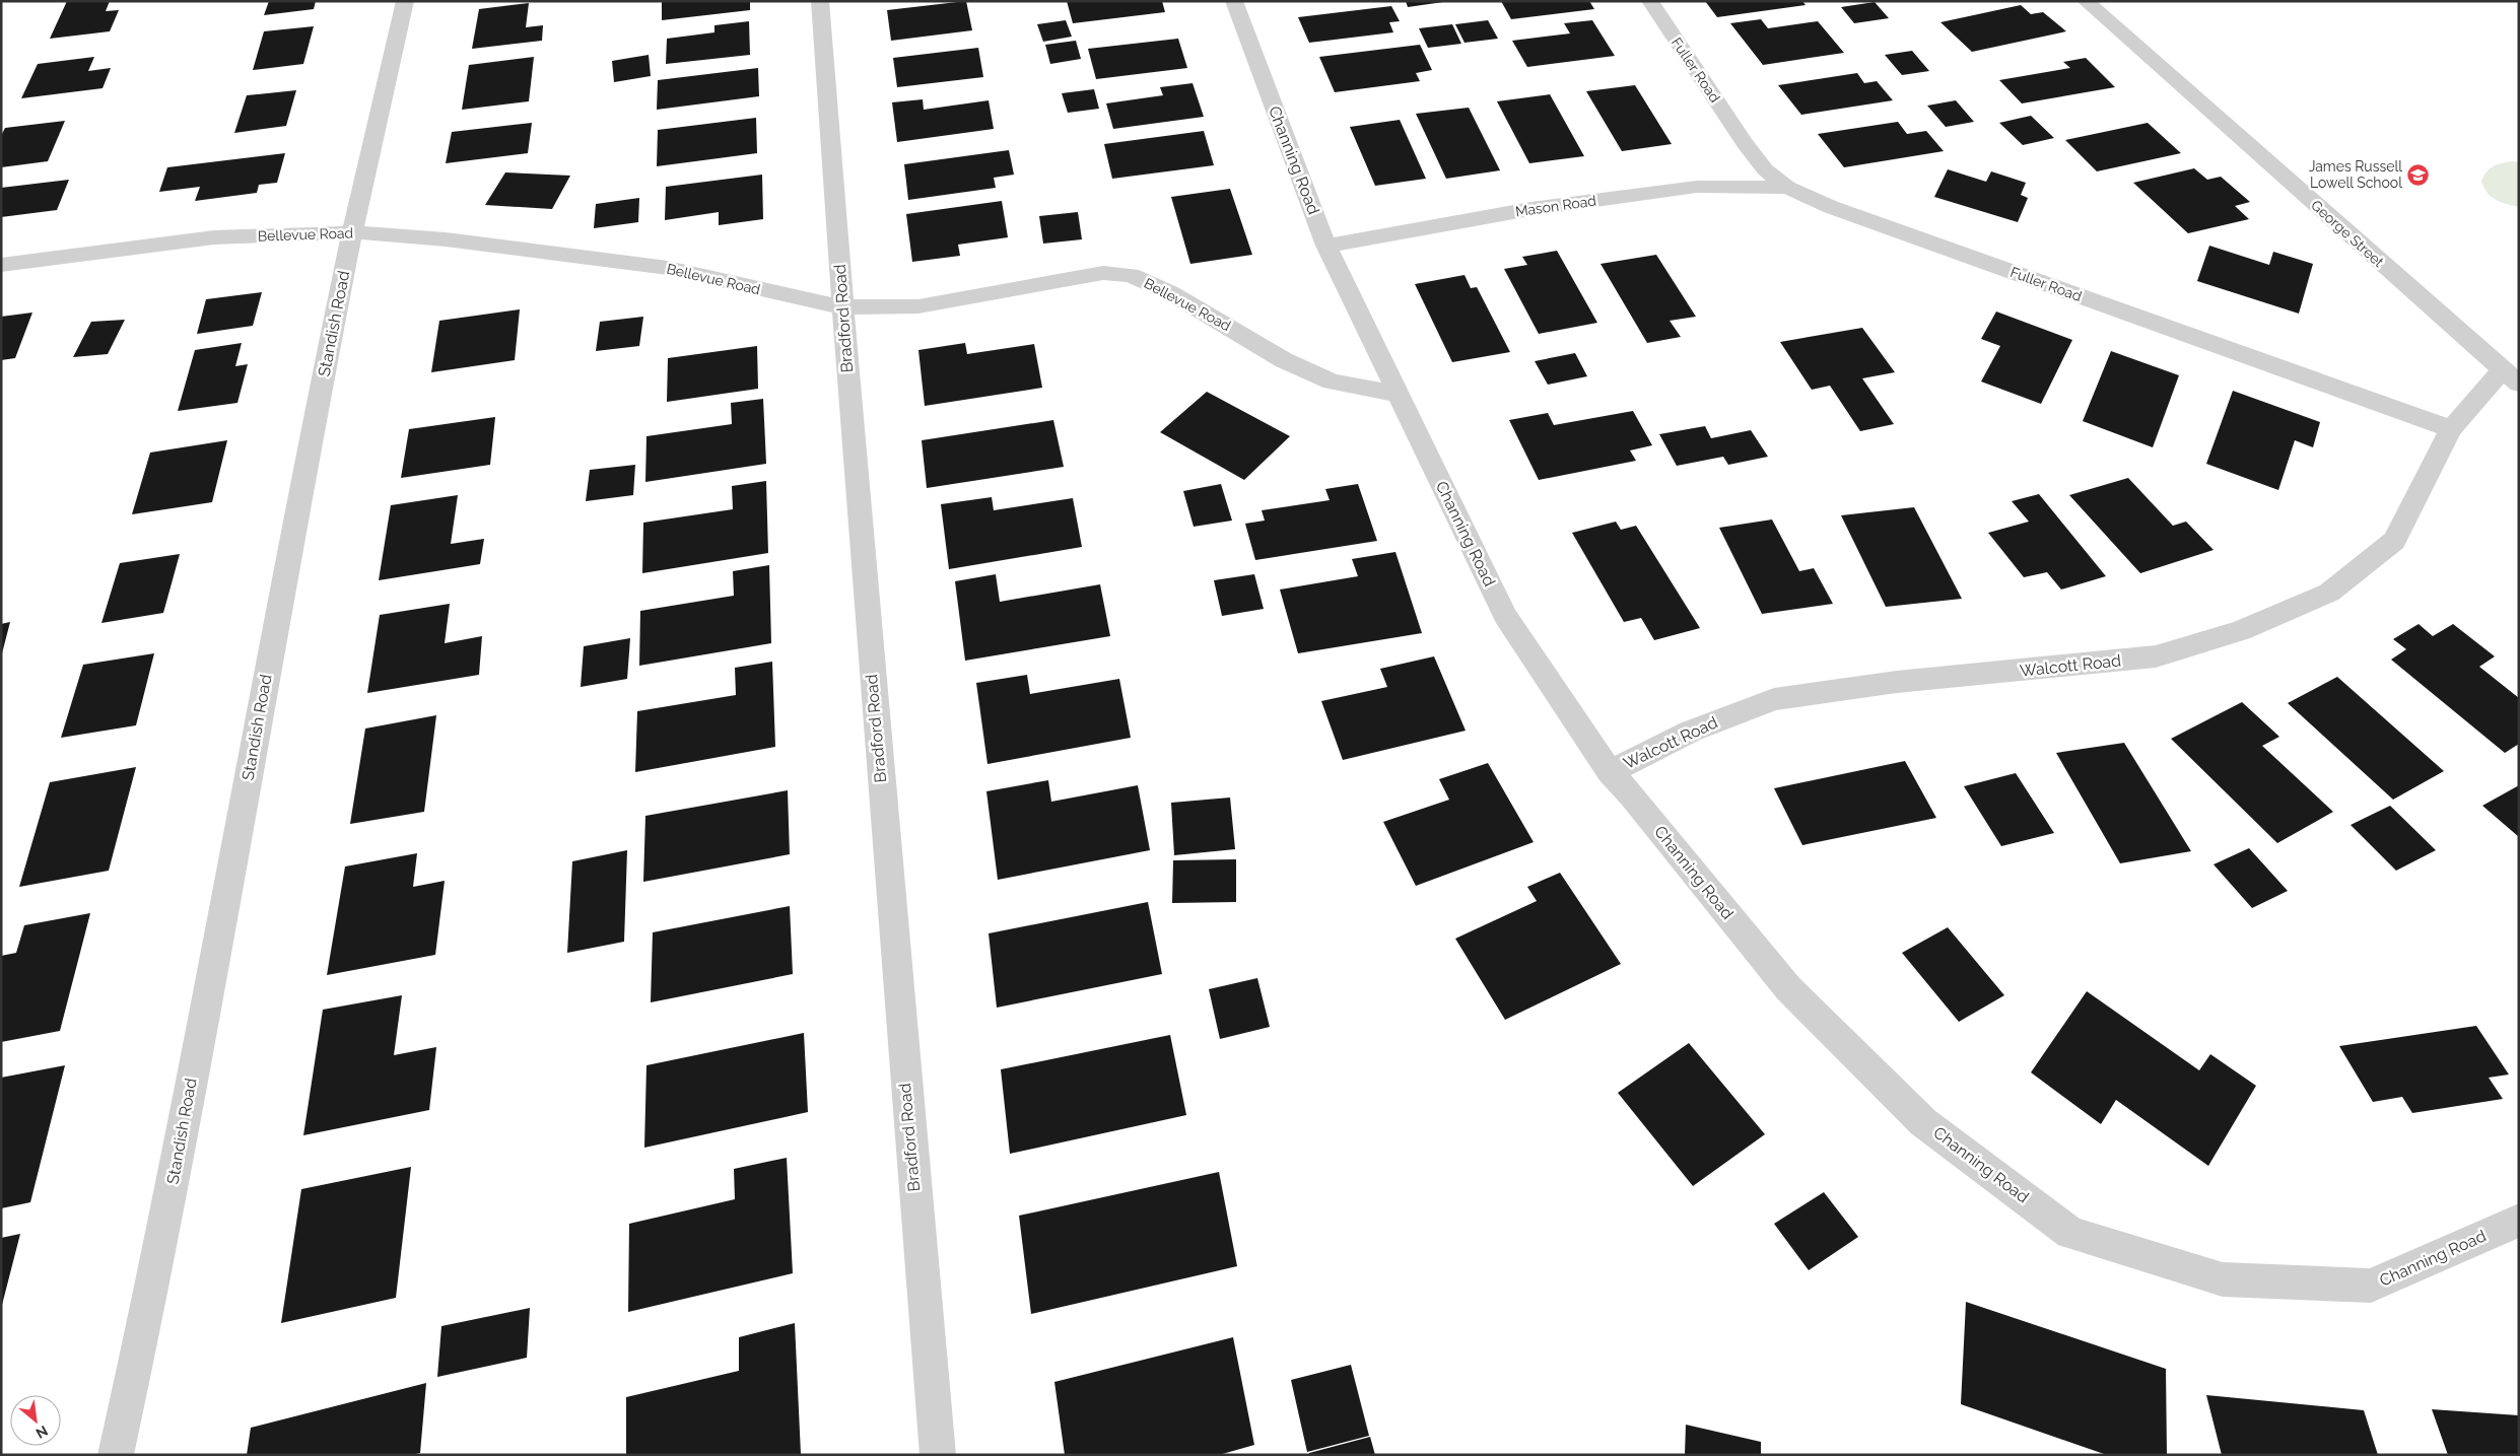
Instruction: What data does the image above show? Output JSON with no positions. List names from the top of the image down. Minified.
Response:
{"streets":{"street":["Fuller Road","Channing Road","Mason Road","George Street","Bellevue Road","Bradford Road","Standish Road","Walcott Road"]},"crossings":[["Fuller Road","Mason Road"],["Fuller Road","Walcott Road"],["Channing Road","Mason Road"],["Channing Road","Bellevue Road"],["Channing Road","Walcott Road"],["Bellevue Road","Bradford Road"],["Bellevue Road","Standish Road"]],"places":{"school or university":["James Russell Lowell School"]},"north":"bottom right"}
